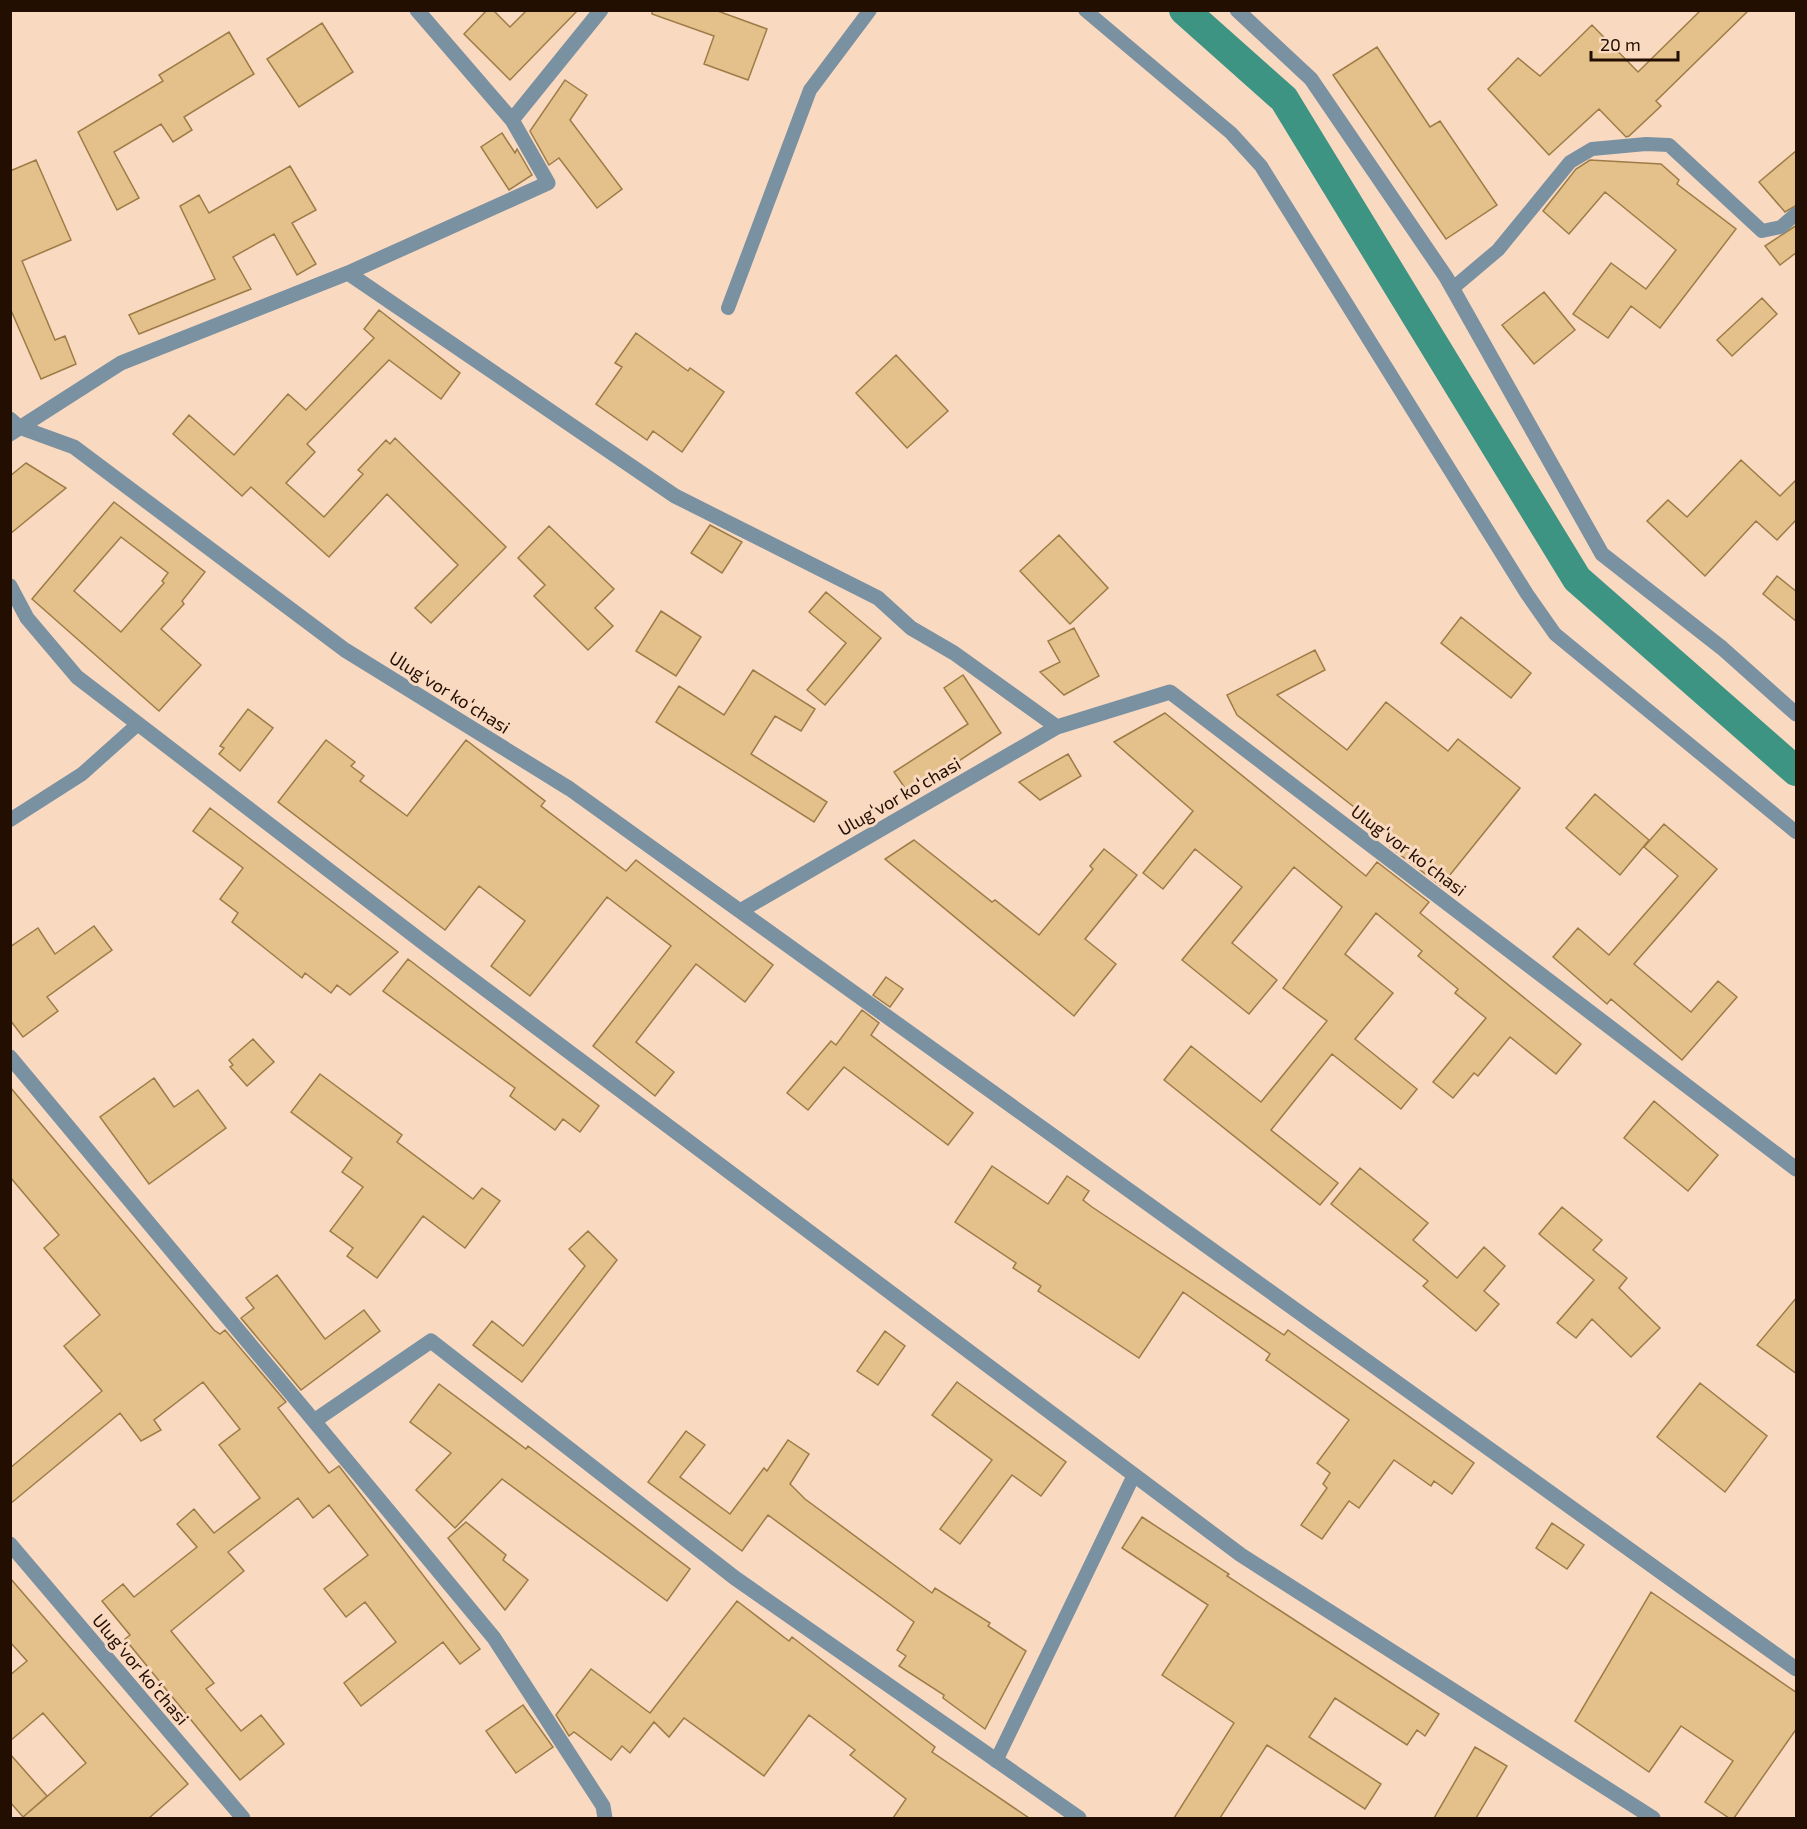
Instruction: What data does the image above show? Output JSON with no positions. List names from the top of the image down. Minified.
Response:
{"streets":{"street":["Ulugʻvor koʻchasi"]},"scale_bar":"20 m"}
